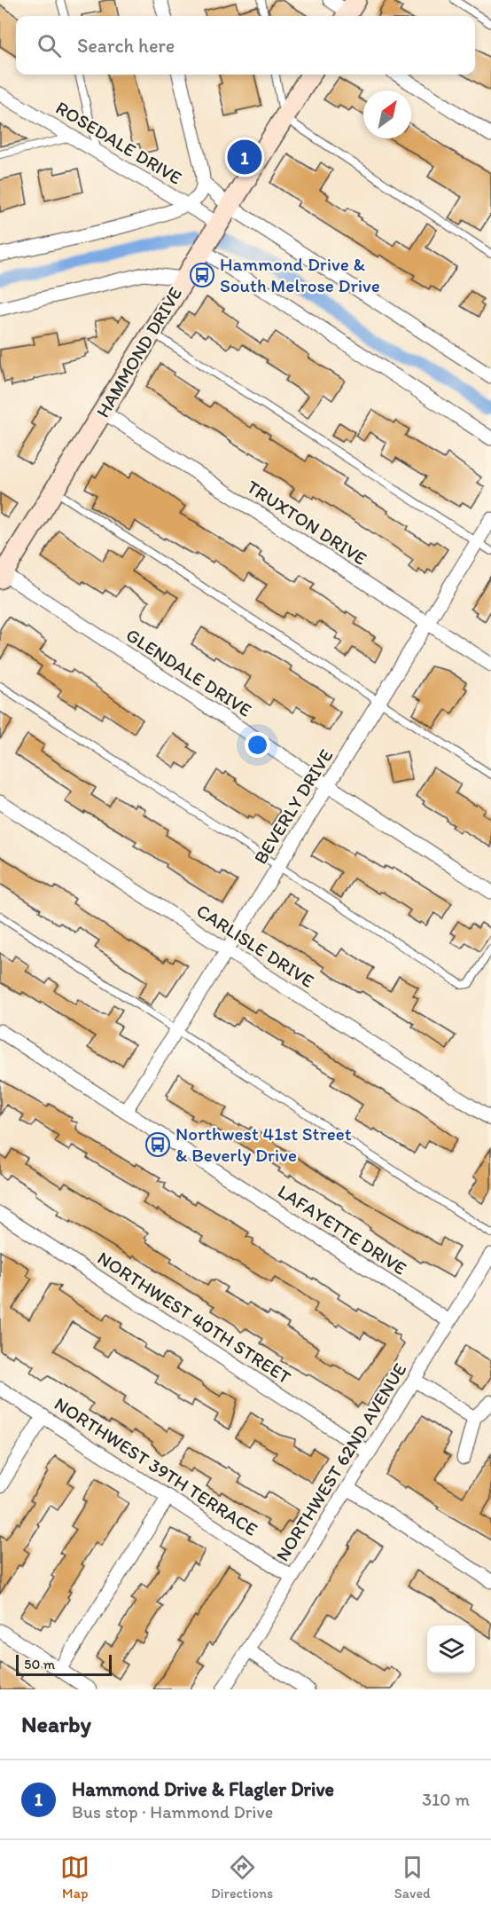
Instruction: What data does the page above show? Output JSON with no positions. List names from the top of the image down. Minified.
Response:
{"streets":{"street":["ROSEDALE DRIVE","HAMMOND DRIVE","TRUXTON DRIVE","GLENDALE DRIVE","BEVERLY DRIVE","CARLISLE DRIVE","LAFAYETTE DRIVE","NORTHWEST 40TH STREET","NORTHWEST 62ND AVENUE","NORTHWEST 39TH TERRACE"]},"crossings":[["ROSEDALE DRIVE","HAMMOND DRIVE"],["HAMMOND DRIVE","TRUXTON DRIVE"],["HAMMOND DRIVE","GLENDALE DRIVE"],["TRUXTON DRIVE","BEVERLY DRIVE"],["GLENDALE DRIVE","BEVERLY DRIVE"],["BEVERLY DRIVE","CARLISLE DRIVE"],["BEVERLY DRIVE","LAFAYETTE DRIVE"],["LAFAYETTE DRIVE","NORTHWEST 62ND AVENUE"],["NORTHWEST 40TH STREET","NORTHWEST 62ND AVENUE"],["NORTHWEST 62ND AVENUE","NORTHWEST 39TH TERRACE"]],"places":{"bus stop":["Hammond Drive & South Melrose Drive","Northwest 41st Street & Beverly Drive"]},"scale_bar":"50 m","north":"top right","page":{"search":"Search here","pins":"1","scale":"50 m","heading":"Nearby","list":[{"mark":"1","name":"Hammond Drive & Flagler Drive","note":"Bus stop · Hammond Drive","value":"310 m"}],"nav":["Map","Directions","Saved"]}}
